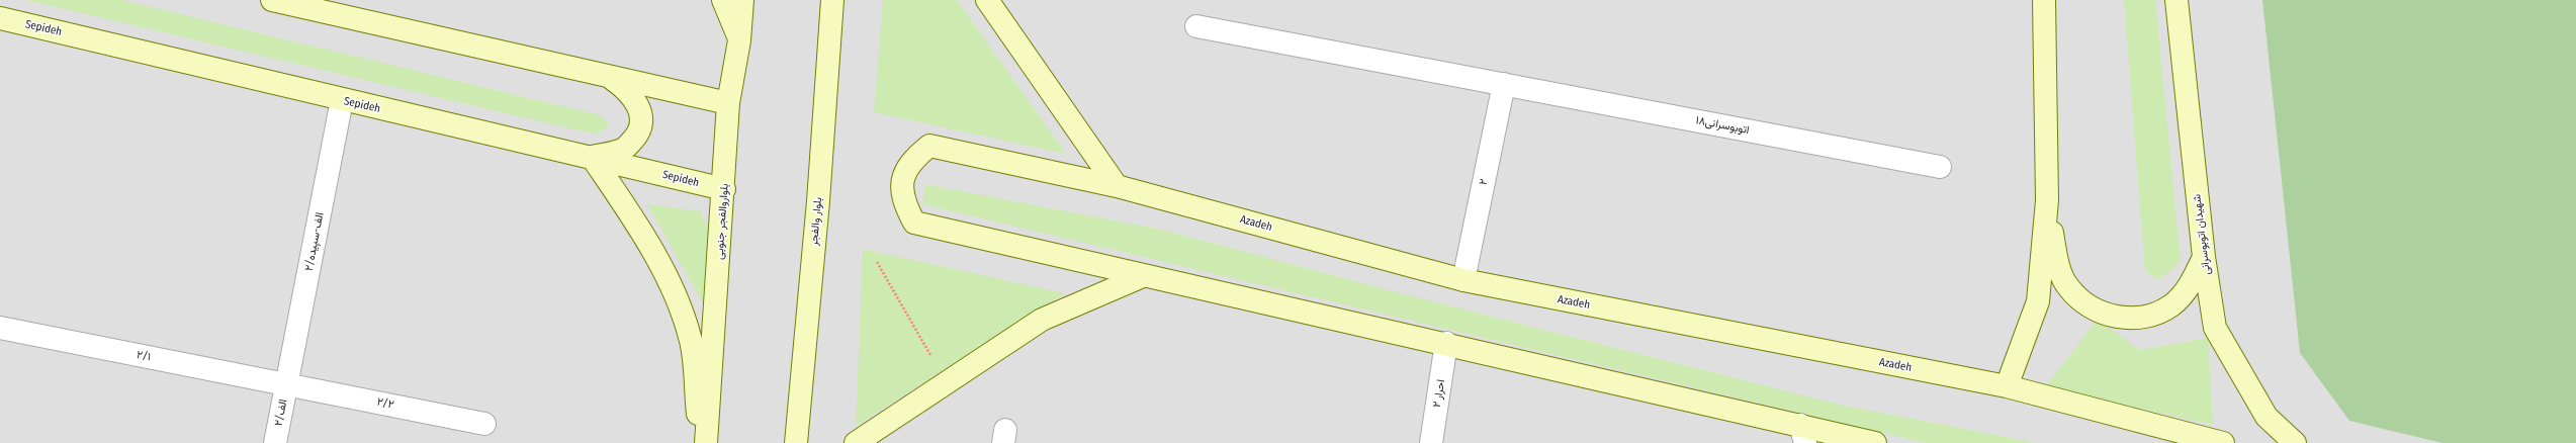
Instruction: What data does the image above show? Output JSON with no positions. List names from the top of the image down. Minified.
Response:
{"streets":{"main road":["Sepideh","بلواروالفجر جنوبی","بلوار والفجر","Azadeh","شهیدان اتوبوسرانی"],"street":["اتوبوسرانی۱۸","۲","۲/الف-سپیده","۲/۱","۲ احرار","۲/۲","۲/الف"]},"crossings":[["Sepideh","بلواروالفجر جنوبی"],["Sepideh","۲/الف-سپیده"],["اتوبوسرانی۱۸","۲"],["۲","Azadeh"],["۲/الف-سپیده","۲/۱"],["۲/الف-سپیده","۲/۲"],["۲/الف-سپیده","۲/الف"],["۲/۱","۲/۲"],["۲/۱","۲/الف"],["۲/۲","۲/الف"]]}
